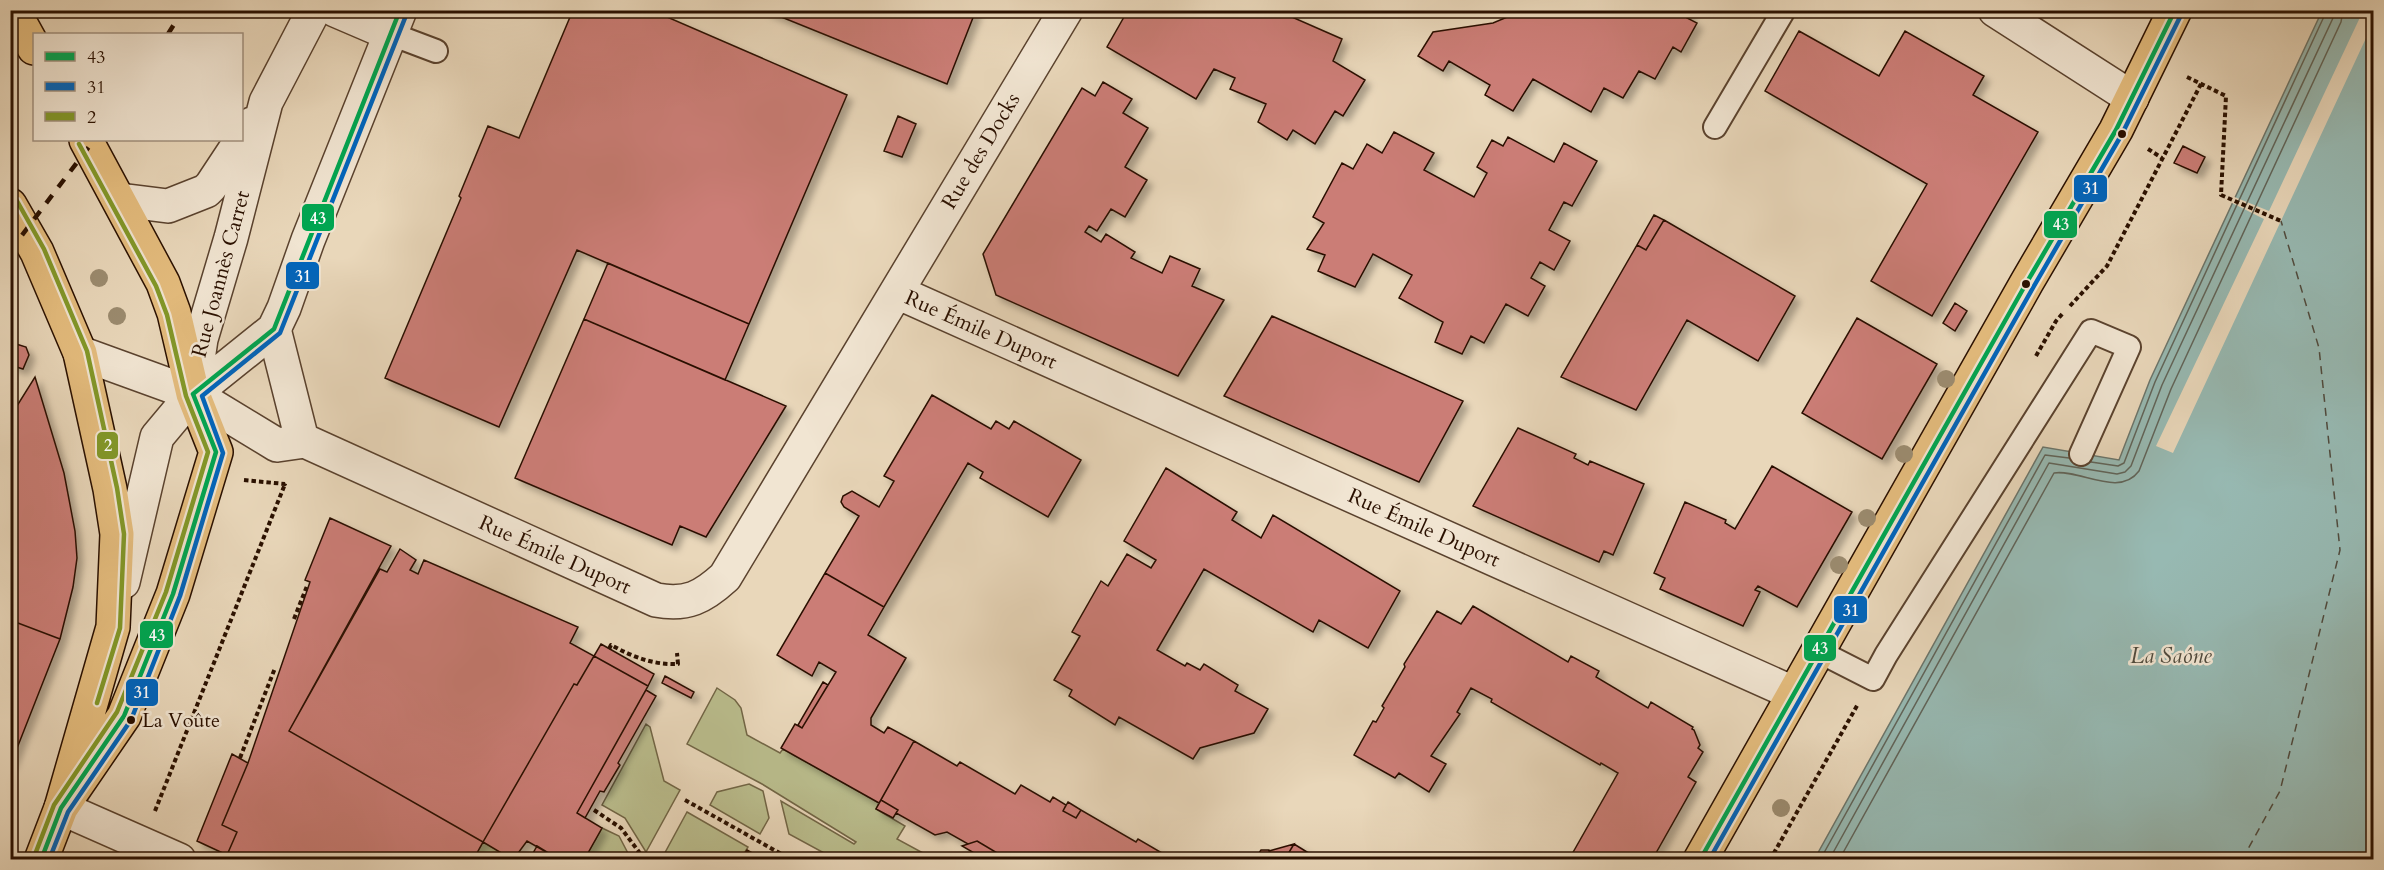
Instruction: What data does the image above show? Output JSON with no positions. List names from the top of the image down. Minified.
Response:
{"streets":{"street":["Rue des Docks","Rue Joannès Carret","Rue Émile Duport"]},"crossings":[["Rue des Docks","Rue Émile Duport"],["Rue Joannès Carret","Rue Émile Duport"]],"water":["La Saône"],"places":["La Voûte"],"lines":["transit line 43","transit line 31","transit line 2"],"legend":["43","31","2"]}
